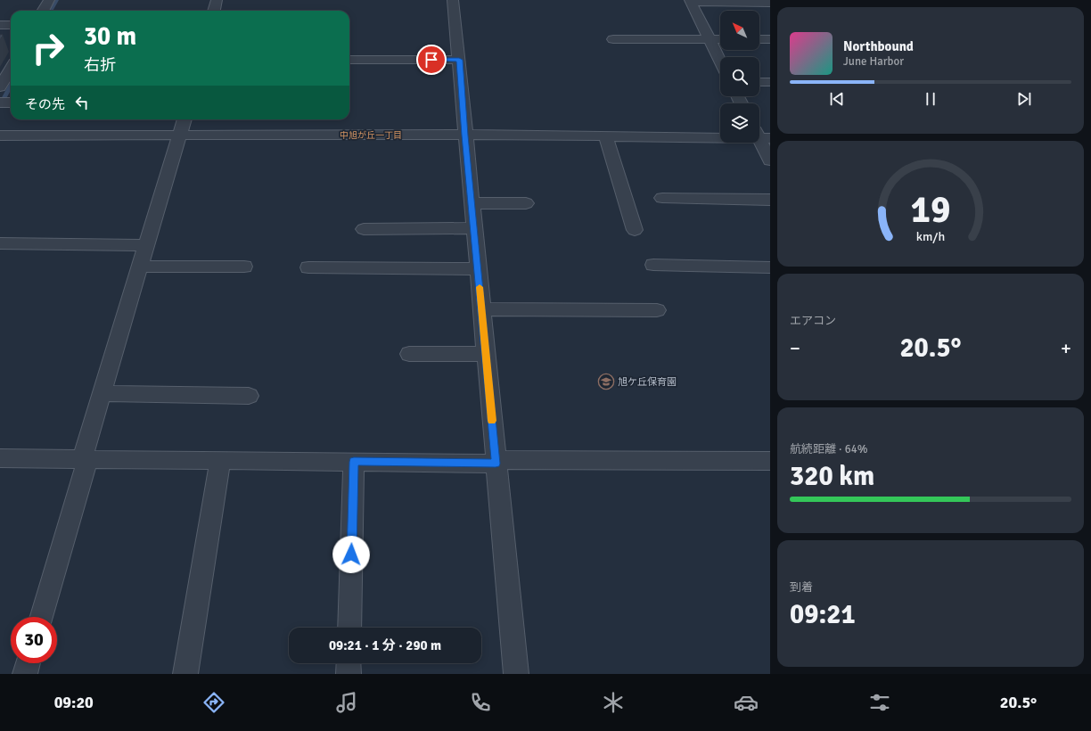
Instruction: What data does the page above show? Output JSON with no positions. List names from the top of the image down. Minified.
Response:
{"districts":["中旭が丘一丁目"],"places":{"school or university":["旭ケ丘保育園"]},"north":"top left","page":{"turn":["30 m","右折"],"song":["Northbound","June Harbor"],"then":"その先","tile":["エアコン",["航続距離 · 64%","320 km"],["到着","09:21"]],"heat":["−","20.5°","+"],"limit":"30","trip":"09:21 · 1 分 · 290 m","tabs":["09:20","20.5°"],"gauge":["19","km/h"]}}
